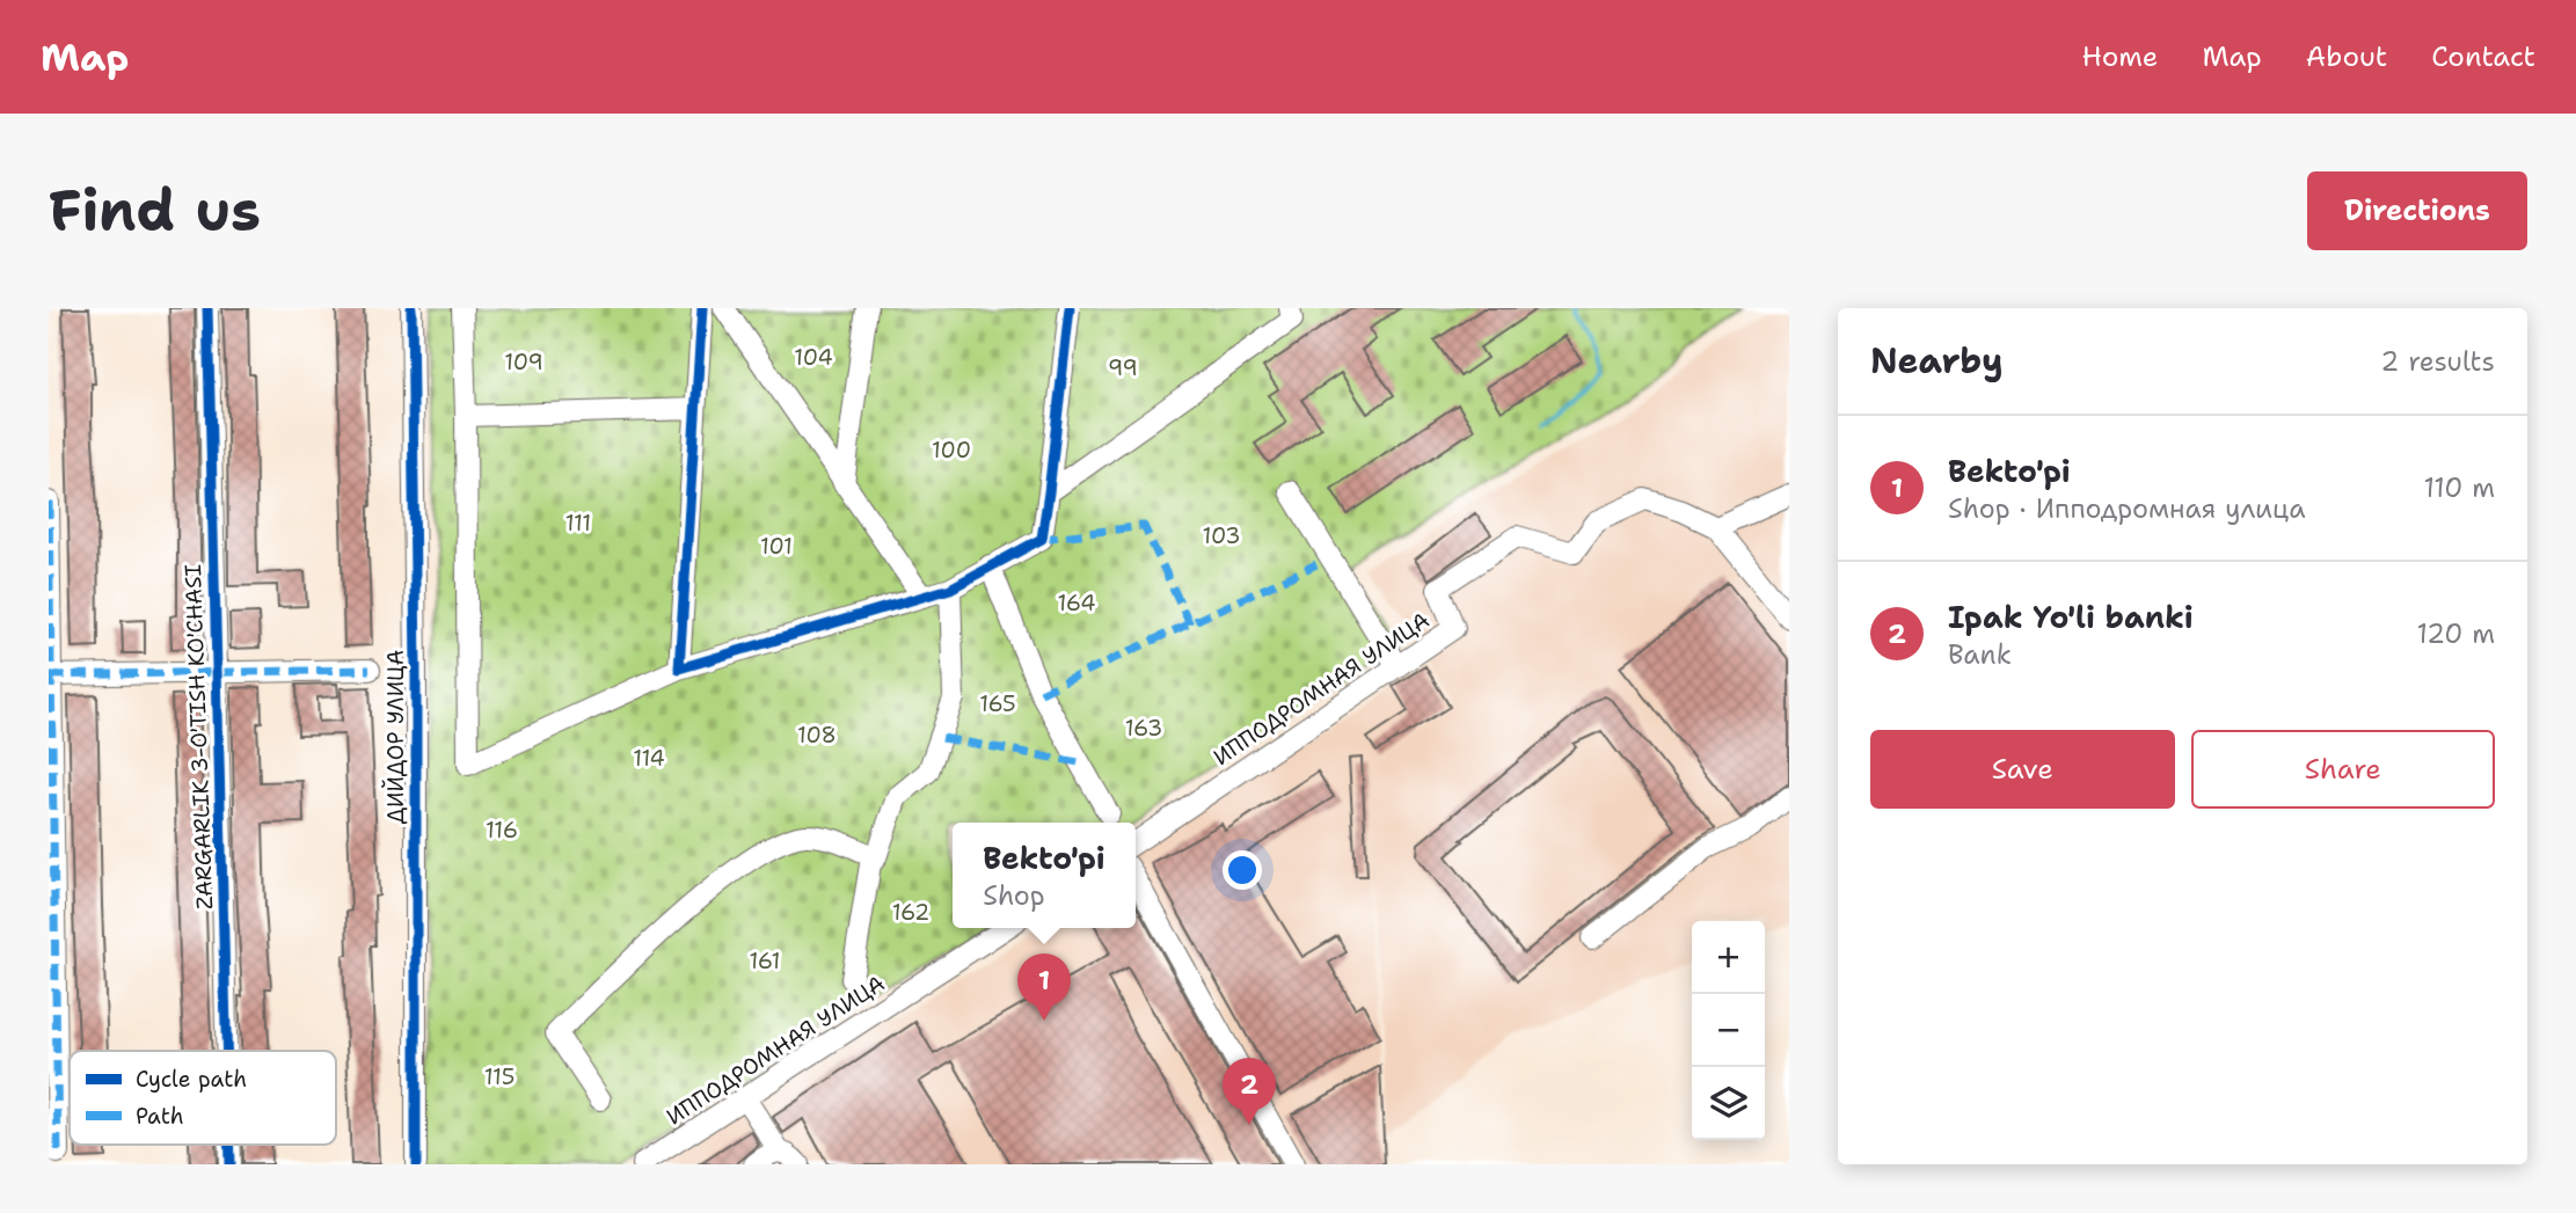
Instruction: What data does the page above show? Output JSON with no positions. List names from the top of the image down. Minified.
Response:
{"streets":{"street":["ИППОДРОМНАЯ УЛИЦА","ZARGARLIK 3-O'TISH KO'CHASI","ДИЙДОР УЛИЦА"]},"parks":["104","109","99","100","111","103","101","164","165","163","108","114","116","162","161","115"],"legend":["Cycle path","Path"],"page":{"header":"Map","nav":["Home","Map","About","Contact"],"buttons":["Directions",["Save","Share"]],"title":"Find us","heading":["Nearby","2 results"],"list":[{"mark":"1","name":"Bekto'pi","note":"Shop · Ипподромная улица","value":"110 m"},{"mark":"2","name":"Ipak Yo'li banki","note":"Bank","value":"120 m"}],"popup":["Bekto'pi","Shop"],"map_buttons":["+","−"],"pins":["1","2"]}}
